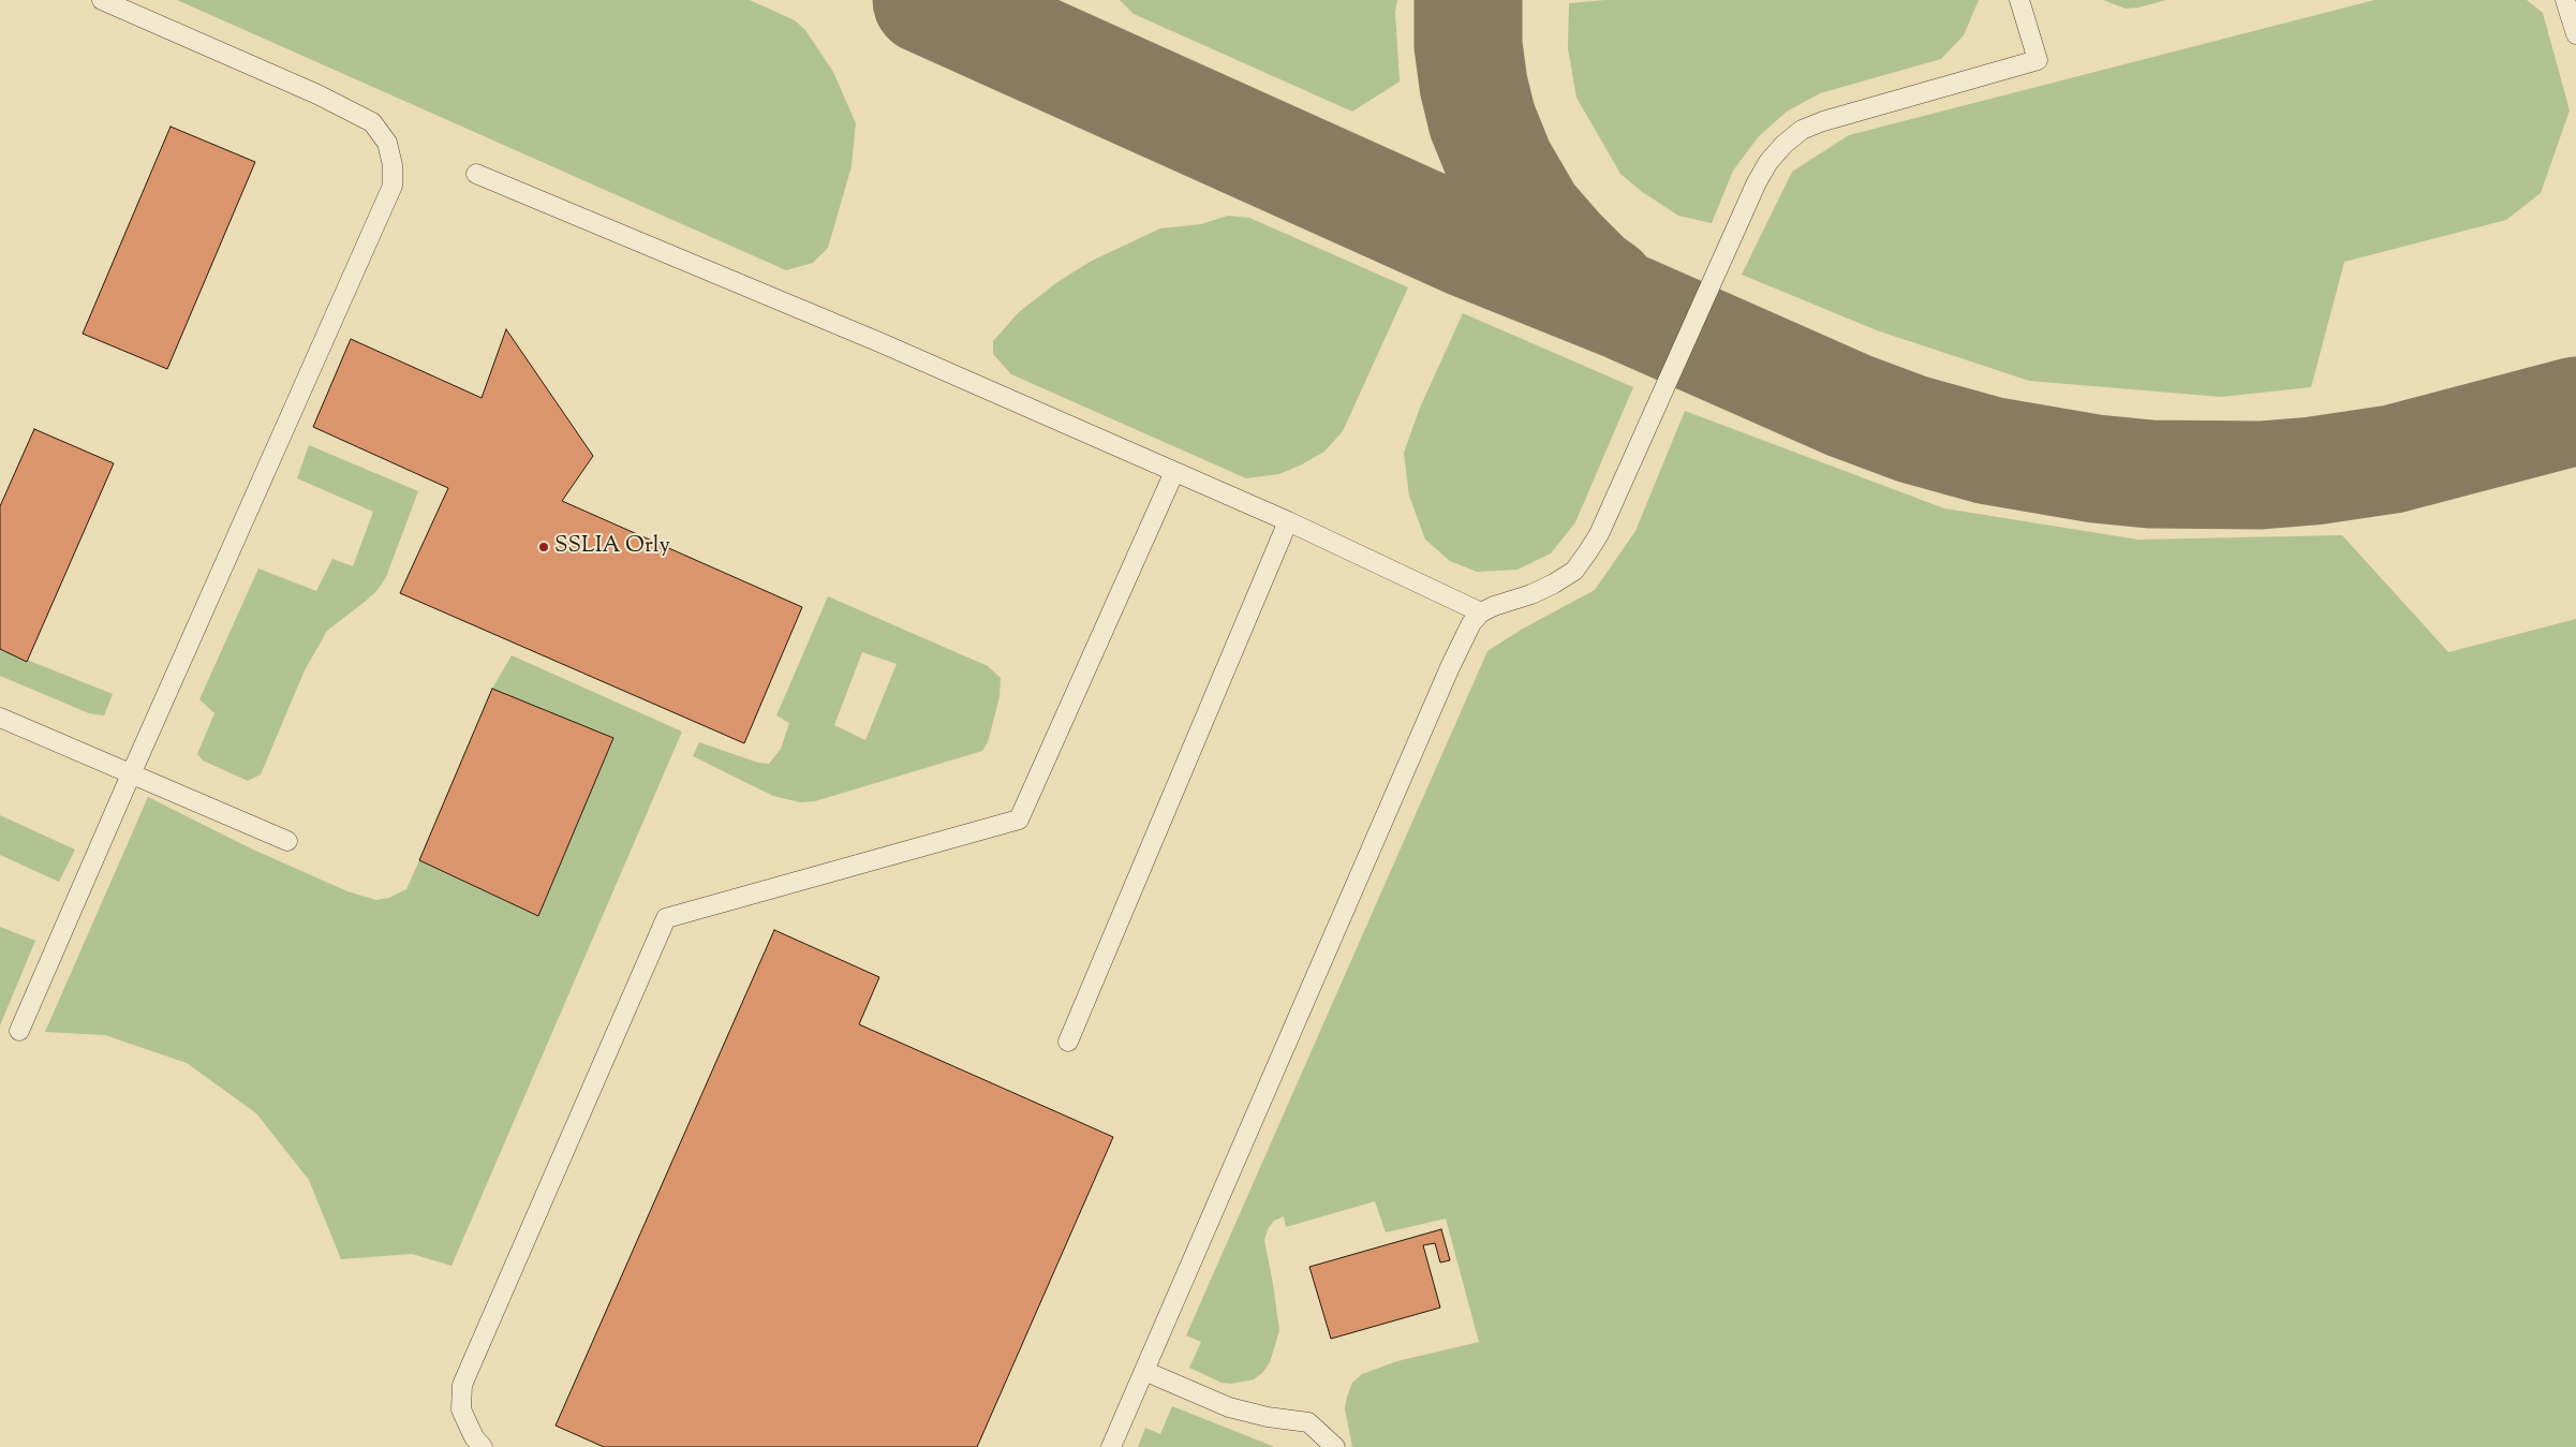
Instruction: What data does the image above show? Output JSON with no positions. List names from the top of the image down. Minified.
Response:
{"places":["SSLIA Orly"]}
